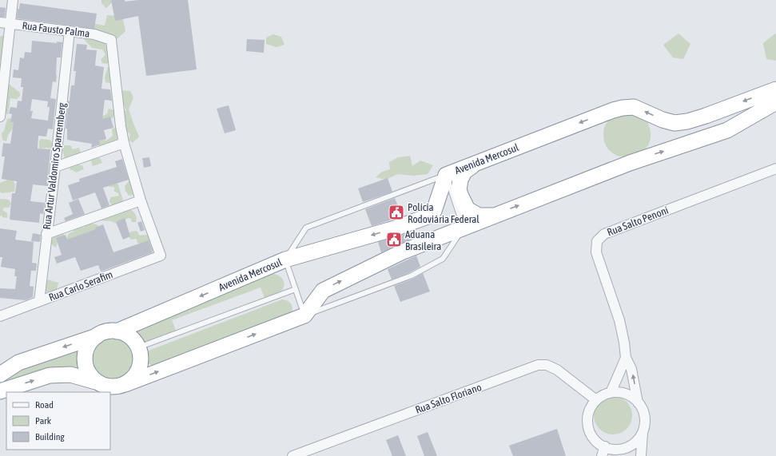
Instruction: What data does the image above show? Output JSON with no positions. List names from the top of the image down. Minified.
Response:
{"streets":{"highway":["Avenida Mercosul"],"street":["Rua Fausto Palma","Rua Artur Valdomiro Sparremberg","Rua Salto Penoni","Rua Carlo Serafim","Rua Salto Floriano"]},"crossings":[["Rua Fausto Palma","Rua Artur Valdomiro Sparremberg"],["Rua Artur Valdomiro Sparremberg","Rua Carlo Serafim"],["Rua Salto Penoni","Rua Salto Floriano"]],"places":{"public building":["Polícia Rodoviária Federal","Aduana Brasileira"]},"legend":["Road","Park","Building"]}
